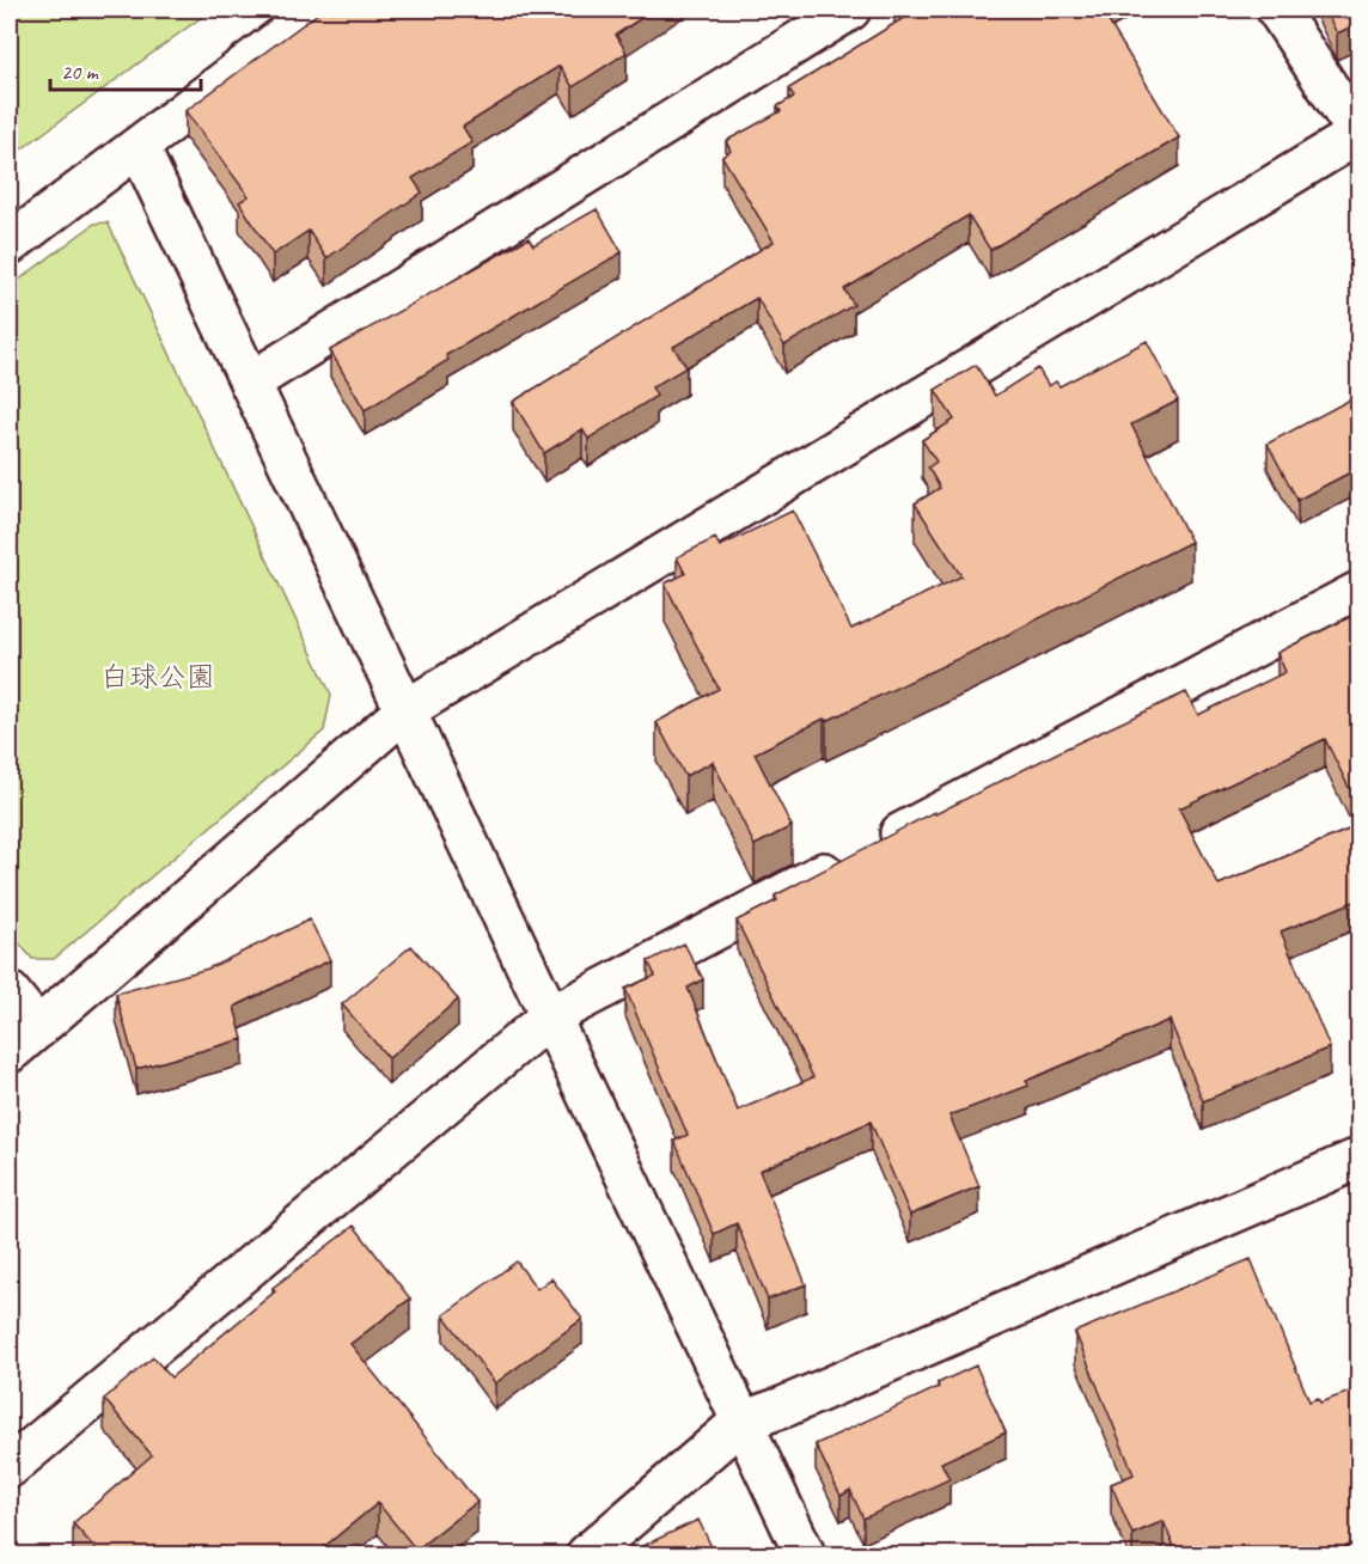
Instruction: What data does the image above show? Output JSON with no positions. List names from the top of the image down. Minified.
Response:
{"parks":["白球公園"],"scale_bar":"20 m"}
